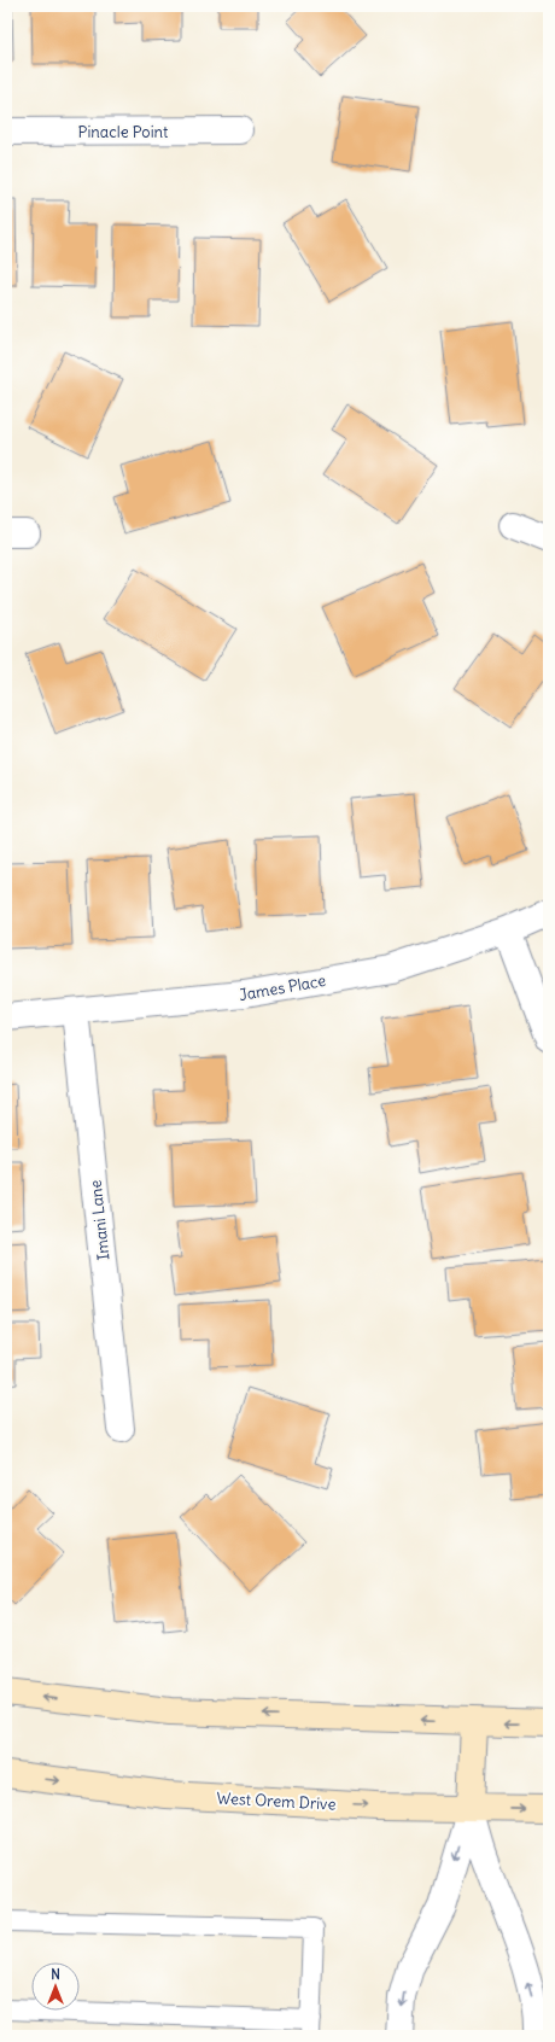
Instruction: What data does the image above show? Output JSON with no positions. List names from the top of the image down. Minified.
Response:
{"streets":{"main road":["West Orem Drive"],"street":["Pinacle Point","James Place","Imani Lane"]},"crossings":[["James Place","Imani Lane"]],"north":"top"}
